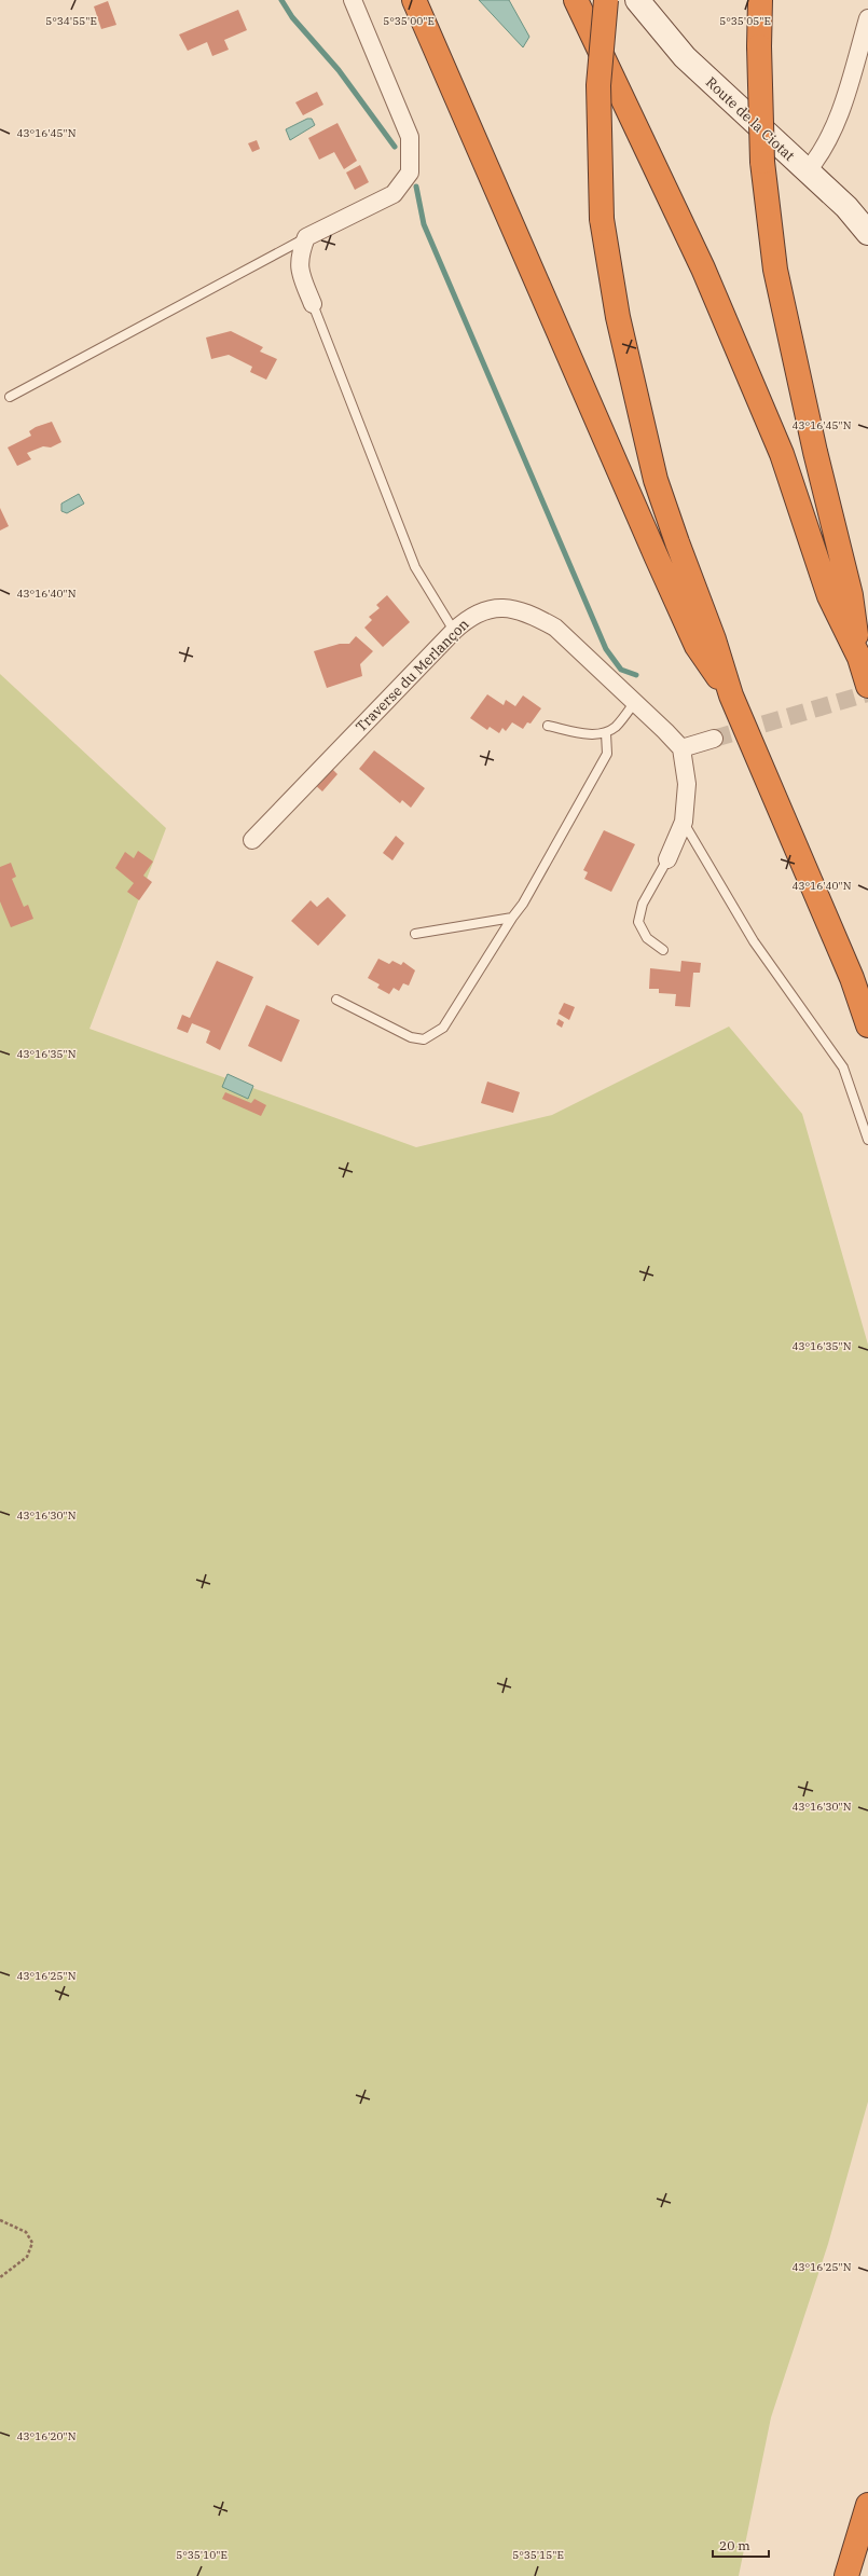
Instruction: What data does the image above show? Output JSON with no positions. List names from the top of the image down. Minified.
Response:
{"streets":{"main road":["Route de la Ciotat"],"street":["Traverse du Merlançon"]},"scale_bar":"20 m","coordinates":["5°34'55\"E","5°35'00\"E","5°35'05\"E","43°16'45\"N","43°16'40\"N","43°16'35\"N","43°16'30\"N","43°16'25\"N","43°16'20\"N","5°35'10\"E","5°35'15\"E"]}
